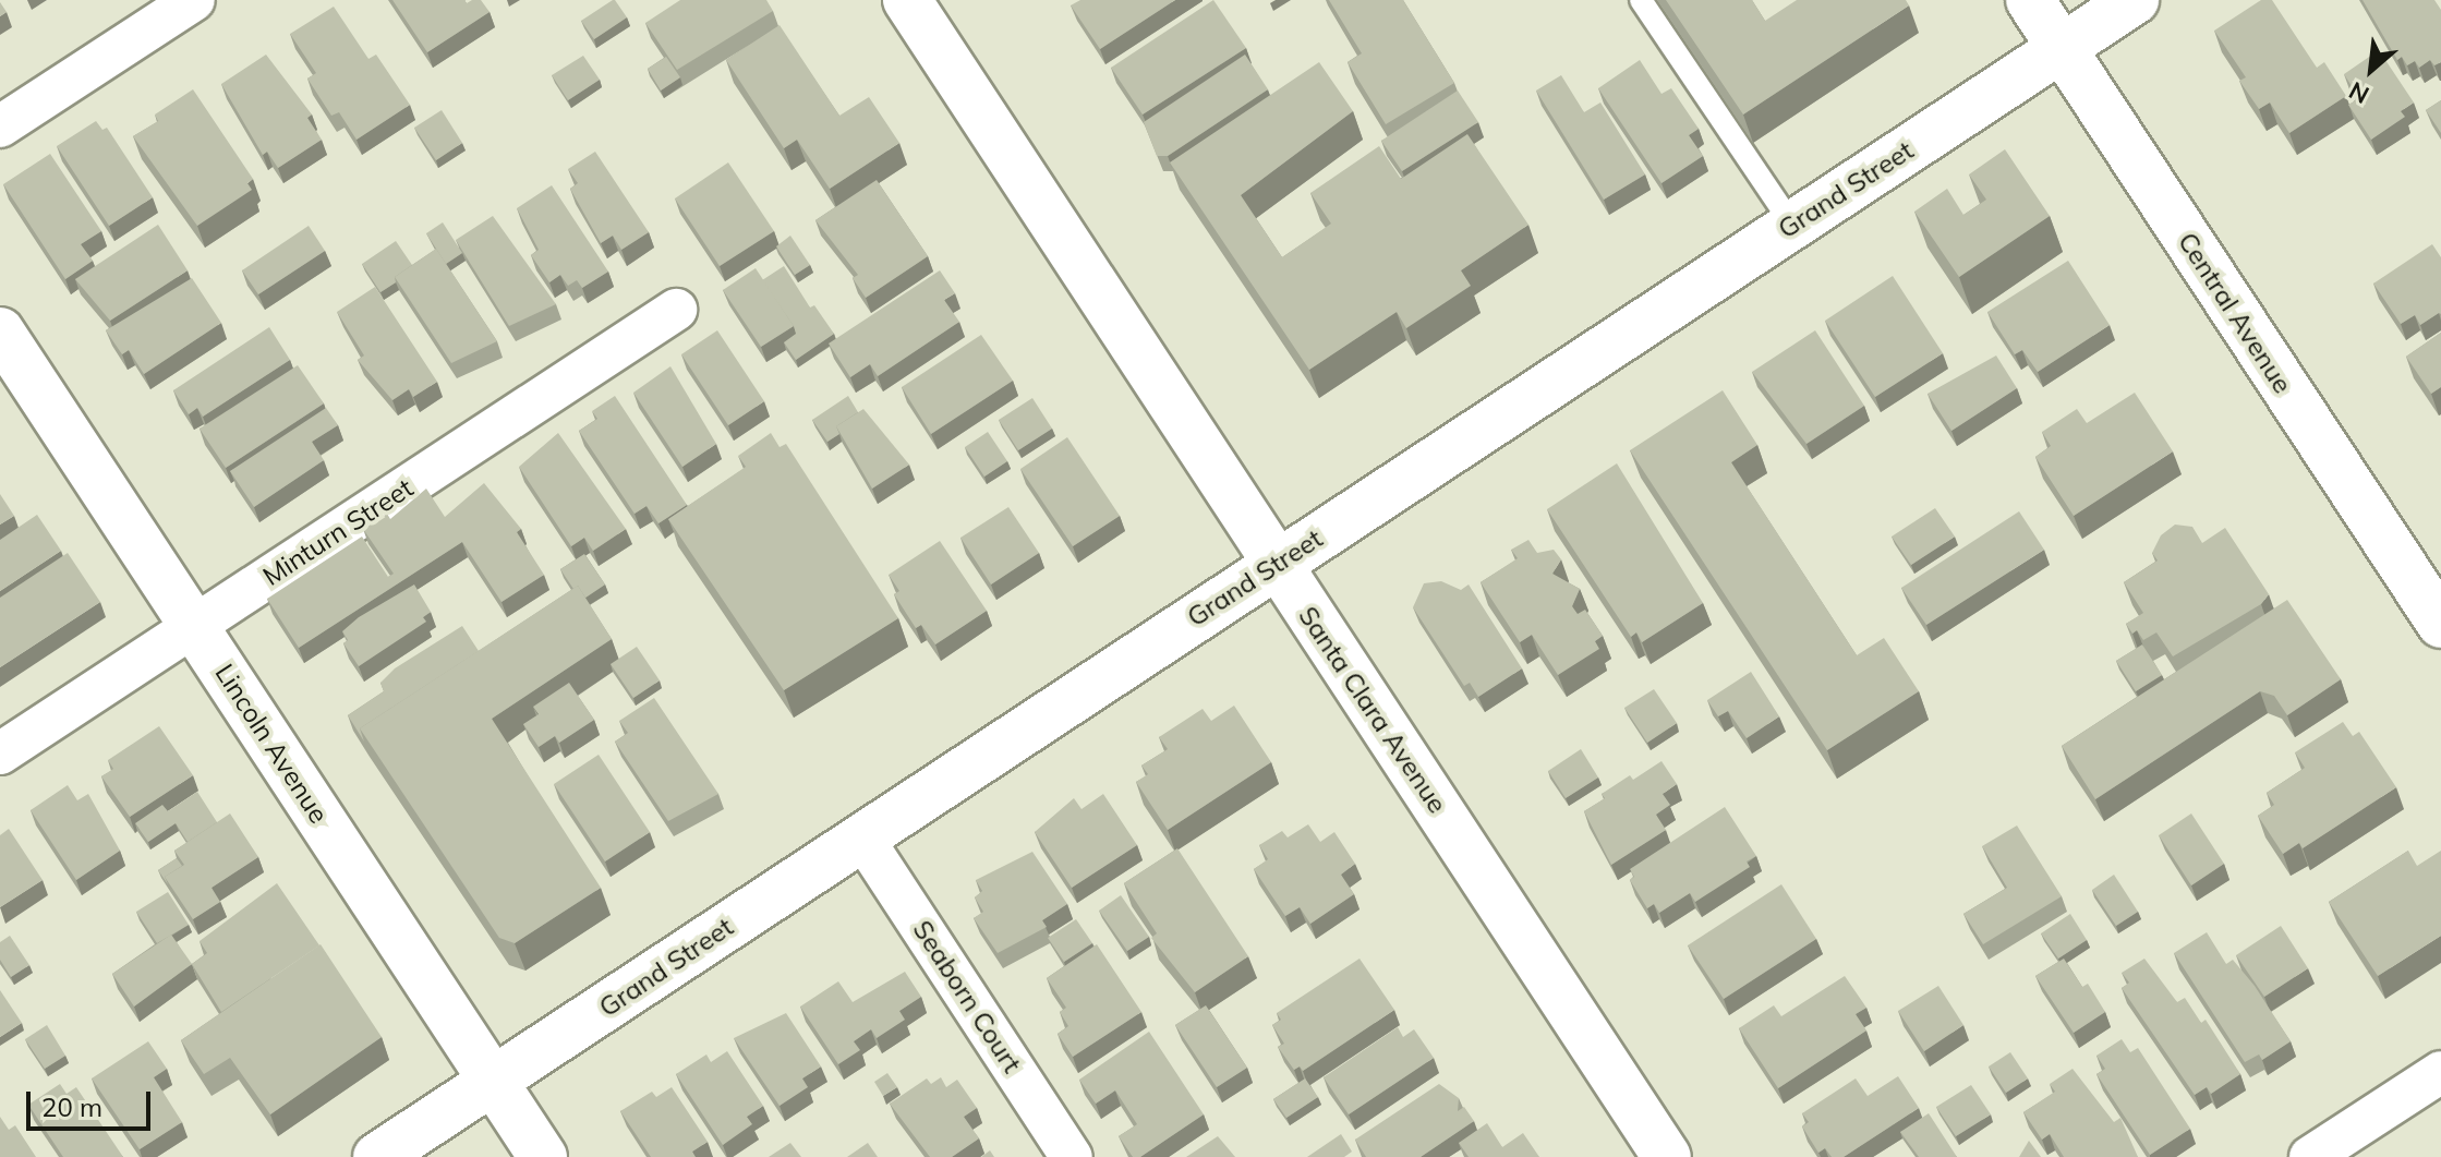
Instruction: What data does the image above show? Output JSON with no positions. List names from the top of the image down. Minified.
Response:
{"streets":{"street":["Grand Street","Central Avenue","Minturn Street","Santa Clara Avenue","Lincoln Avenue","Seaborn Court"]},"crossings":[["Grand Street","Central Avenue"],["Grand Street","Santa Clara Avenue"],["Grand Street","Lincoln Avenue"],["Grand Street","Seaborn Court"],["Minturn Street","Lincoln Avenue"]],"scale_bar":"20 m","north":"bottom left"}
